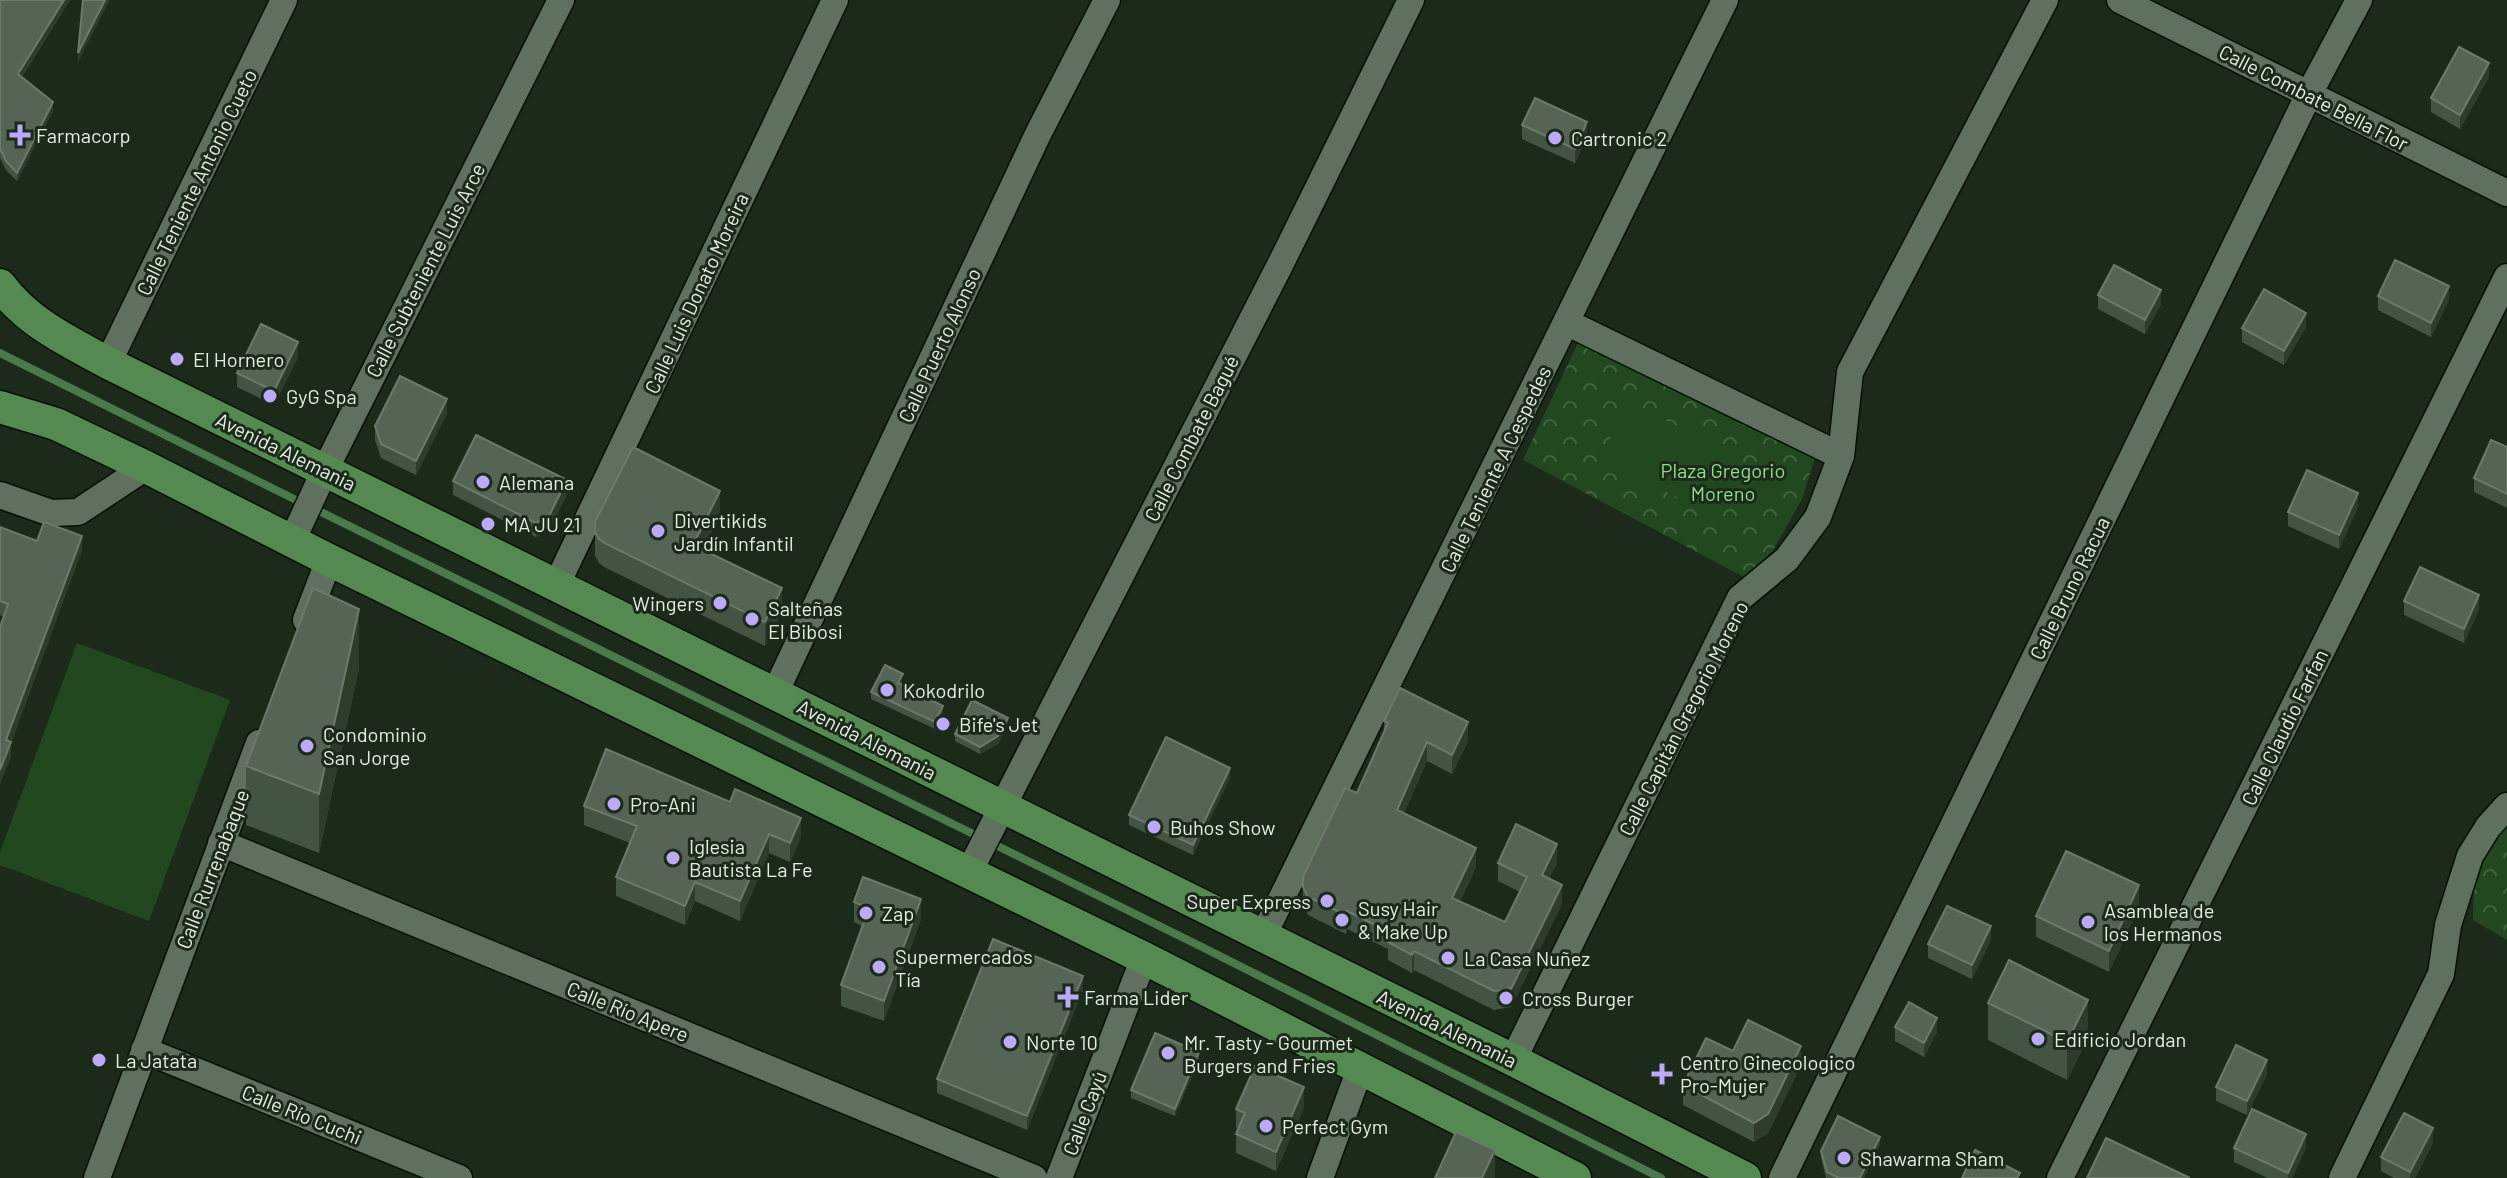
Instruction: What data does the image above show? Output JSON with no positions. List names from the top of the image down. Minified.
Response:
{"streets":{"main road":["Avenida Alemania"],"street":["Calle Combate Bella Flor","Calle Teniente Antonio Cueto","Calle Subteniente Luis Arce","Calle Luis Donato Moreira","Calle Puerto Alonso","Calle Combate Bagué","Calle Teniente A Cespedes","Calle Bruno Racua","Calle Capitán Gregorio Moreno","Calle Claudio Farfan","Calle Rurrenabaque","Calle Río Apere","Calle Cayú","Calle Río Cuchi"]},"crossings":[["Calle Combate Bella Flor","Calle Bruno Racua"],["Calle Teniente Antonio Cueto","Avenida Alemania"],["Calle Subteniente Luis Arce","Avenida Alemania"],["Calle Luis Donato Moreira","Avenida Alemania"],["Calle Puerto Alonso","Avenida Alemania"],["Calle Combate Bagué","Avenida Alemania"],["Avenida Alemania","Calle Teniente A Cespedes"],["Avenida Alemania","Calle Capitán Gregorio Moreno"],["Calle Rurrenabaque","Calle Río Apere"],["Calle Rurrenabaque","Calle Río Cuchi"]],"parks":["Plaza Gregorio Moreno"],"places":{"health":["Farmacorp","Farma Lider","Centro Ginecologico Pro-Mujer"],"other":["Cartronic 2","El Hornero","GyG Spa","Alemana","MA JU 21","Divertikids Jardín Infantil","Wingers","Salteñas El Bibosi","Kokodrilo","Bife's Jet","Condominio San Jorge","Pro-Ani","Buhos Show","Iglesia Bautista La Fe","Super Express","Zap","Susy Hair & Make Up","Asamblea de los Hermanos","La Casa Nuñez","Supermercados Tía","Cross Burger","Edificio Jordan","Norte 10","Mr. Tasty - Gourmet Burgers and Fries","La Jatata","Perfect Gym","Shawarma Sham"]}}
